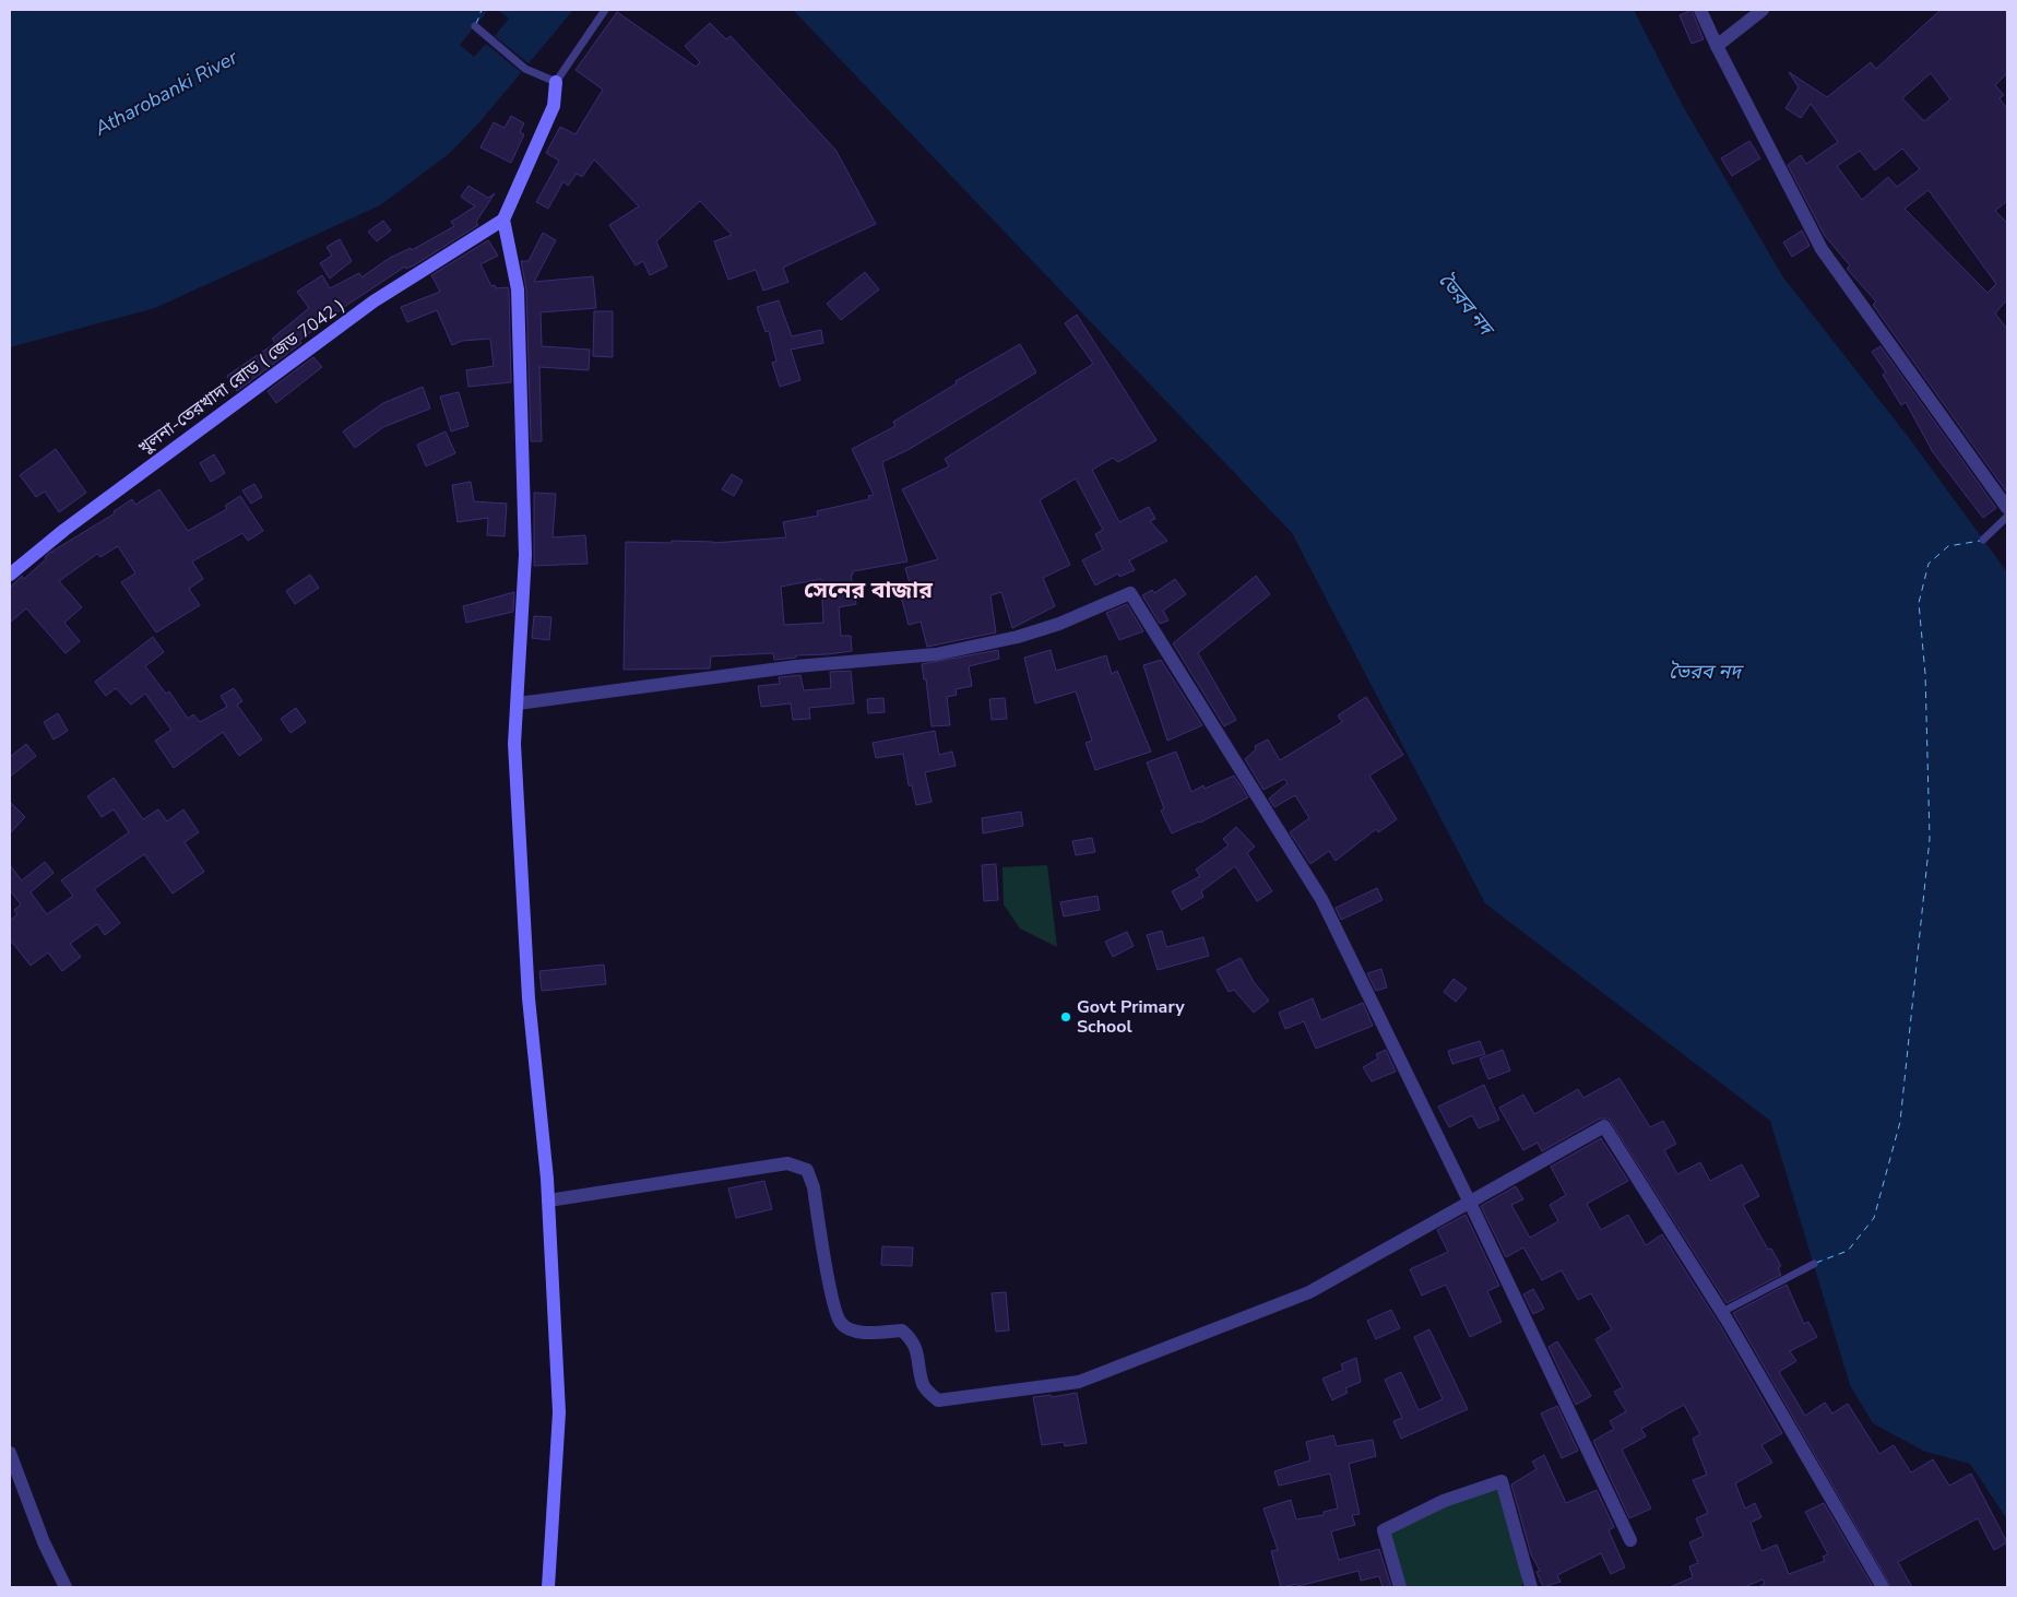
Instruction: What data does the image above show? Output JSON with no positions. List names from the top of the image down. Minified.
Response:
{"streets":{"main road":["খুলনা-তেরখাদা রোড ( জেড 7042 )"]},"districts":["সেনের বাজার"],"water":["Atharobanki River","ভৈরব নদ"],"places":["Govt Primary School"]}
